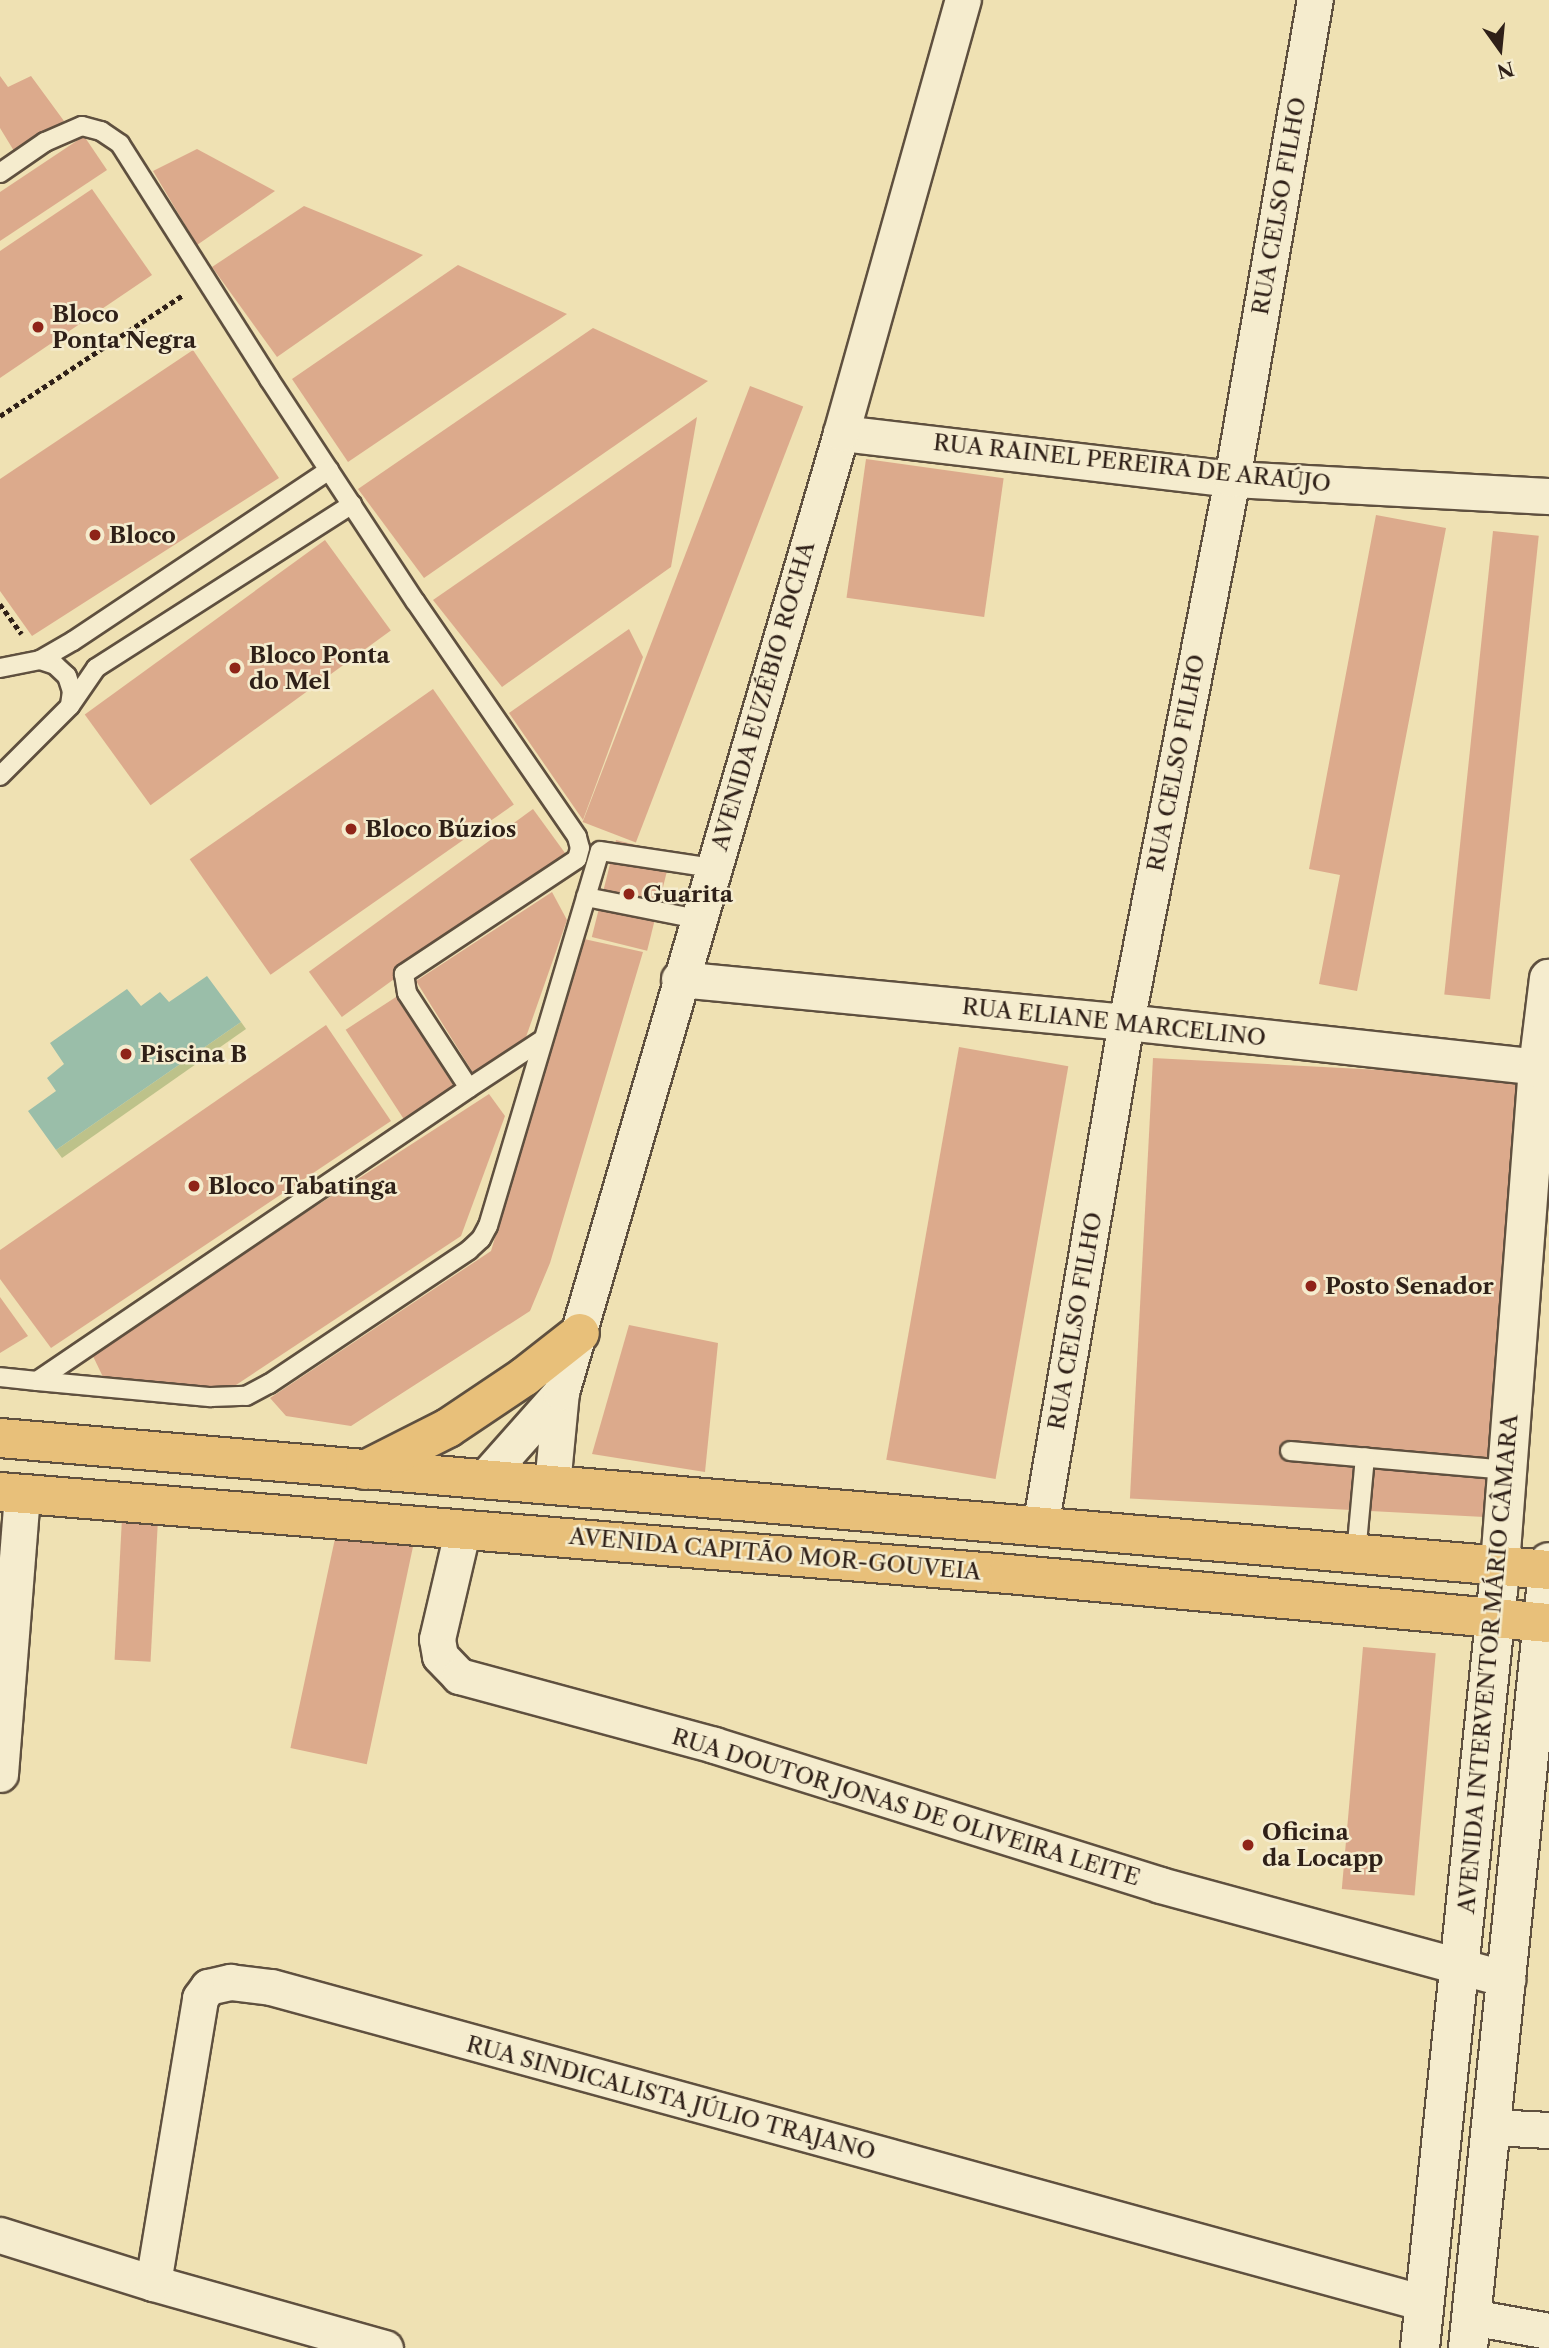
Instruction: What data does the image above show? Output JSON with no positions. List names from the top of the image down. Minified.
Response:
{"streets":{"main road":["AVENIDA CAPITÃO MOR-GOUVEIA","AVENIDA INTERVENTOR MÁRIO CÂMARA"],"street":["RUA CELSO FILHO","RUA RAINEL PEREIRA DE ARAÚJO","AVENIDA EUZÉBIO ROCHA","RUA ELIANE MARCELINO","RUA DOUTOR JONAS DE OLIVEIRA LEITE","RUA SINDICALISTA JÚLIO TRAJANO"]},"crossings":[["RUA CELSO FILHO","RUA RAINEL PEREIRA DE ARAÚJO"],["RUA CELSO FILHO","RUA ELIANE MARCELINO"],["RUA RAINEL PEREIRA DE ARAÚJO","AVENIDA EUZÉBIO ROCHA"],["AVENIDA EUZÉBIO ROCHA","RUA ELIANE MARCELINO"],["RUA ELIANE MARCELINO","AVENIDA INTERVENTOR MÁRIO CÂMARA"],["AVENIDA CAPITÃO MOR-GOUVEIA","AVENIDA INTERVENTOR MÁRIO CÂMARA"],["AVENIDA CAPITÃO MOR-GOUVEIA","RUA DOUTOR JONAS DE OLIVEIRA LEITE"],["AVENIDA INTERVENTOR MÁRIO CÂMARA","RUA DOUTOR JONAS DE OLIVEIRA LEITE"],["AVENIDA INTERVENTOR MÁRIO CÂMARA","RUA SINDICALISTA JÚLIO TRAJANO"]],"places":["Bloco Ponta Negra","Bloco","Bloco Ponta do Mel","Bloco Búzios","Guarita","Piscina B","Bloco Tabatinga","Posto Senador","Oficina da Locapp"],"north":"bottom"}
